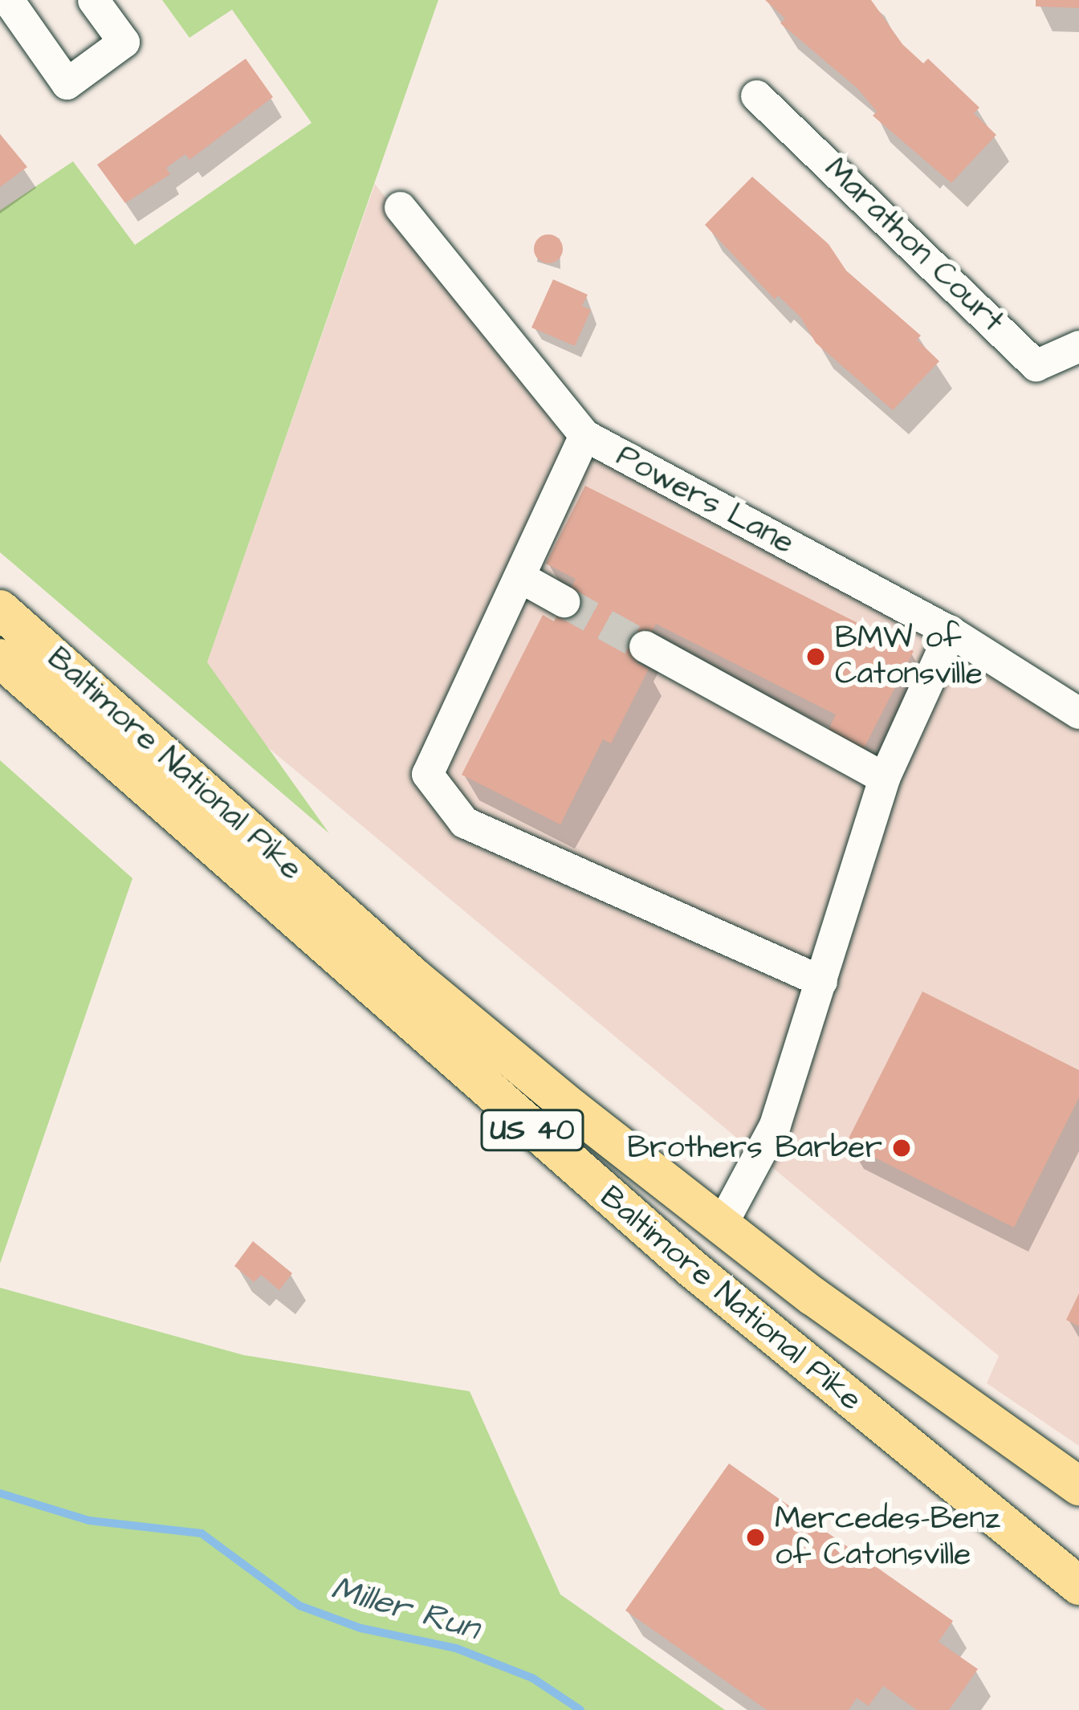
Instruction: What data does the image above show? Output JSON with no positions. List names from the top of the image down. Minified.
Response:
{"streets":{"main road":["Baltimore National Pike","US 40"],"street":["Marathon Court","Powers Lane"]},"water":["Miller Run"],"places":["BMW of Catonsville","Brothers Barber","Mercedes-Benz of Catonsville"]}
